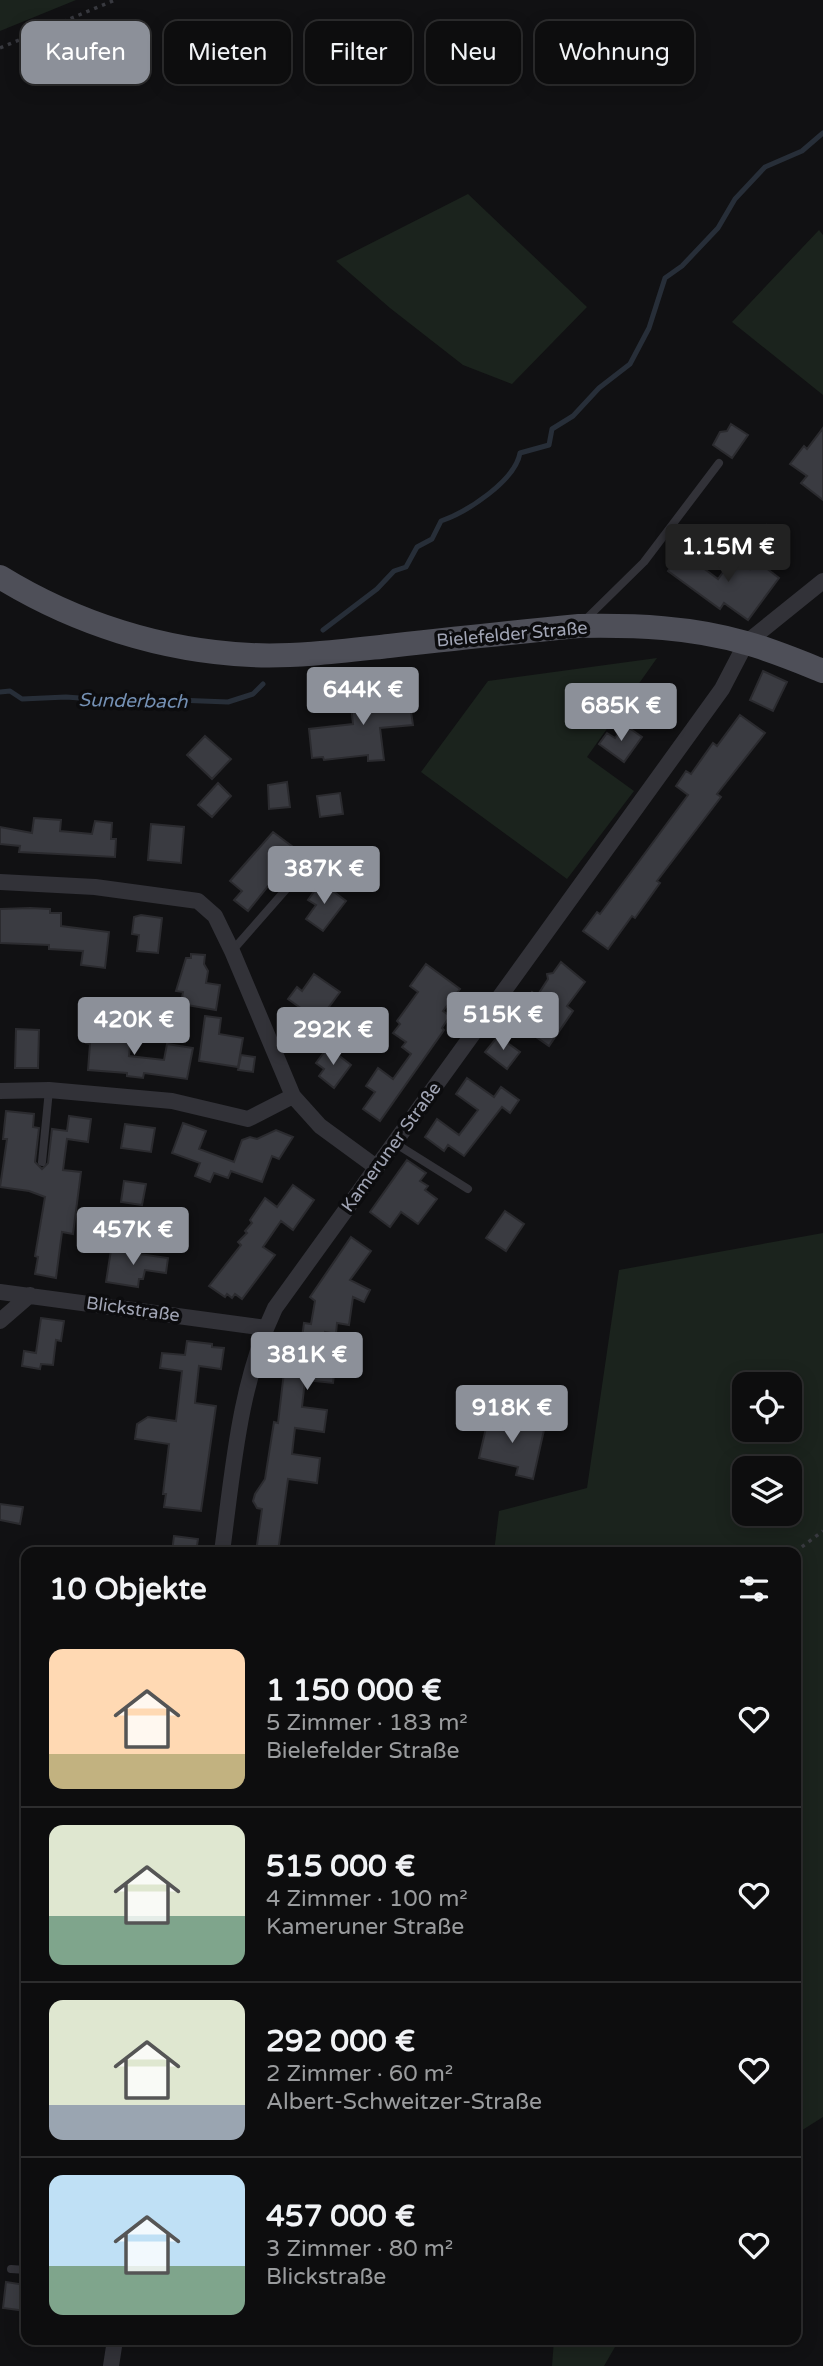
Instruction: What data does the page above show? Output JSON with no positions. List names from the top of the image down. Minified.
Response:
{"streets":{"main road":["Bielefelder Straße"],"street":["Kameruner Straße","Blickstraße"]},"crossings":[["Bielefelder Straße","Kameruner Straße"],["Kameruner Straße","Blickstraße"]],"water":["Sunderbach"],"page":{"chip":["Kaufen","Mieten","Filter","Neu","Wohnung"],"price":["1.15M €","644K €","685K €","387K €","515K €","420K €","292K €","457K €","381K €","918K €"],"heading":"10 Objekte","list":[{"name":"1 150 000 €","note":"5 Zimmer · 183 m² · Bielefelder Straße"},{"name":"515 000 €","note":"4 Zimmer · 100 m² · Kameruner Straße"},{"name":"292 000 €","note":"2 Zimmer · 60 m² · Albert-Schweitzer-Straße"},{"name":"457 000 €","note":"3 Zimmer · 80 m² · Blickstraße"}]}}
